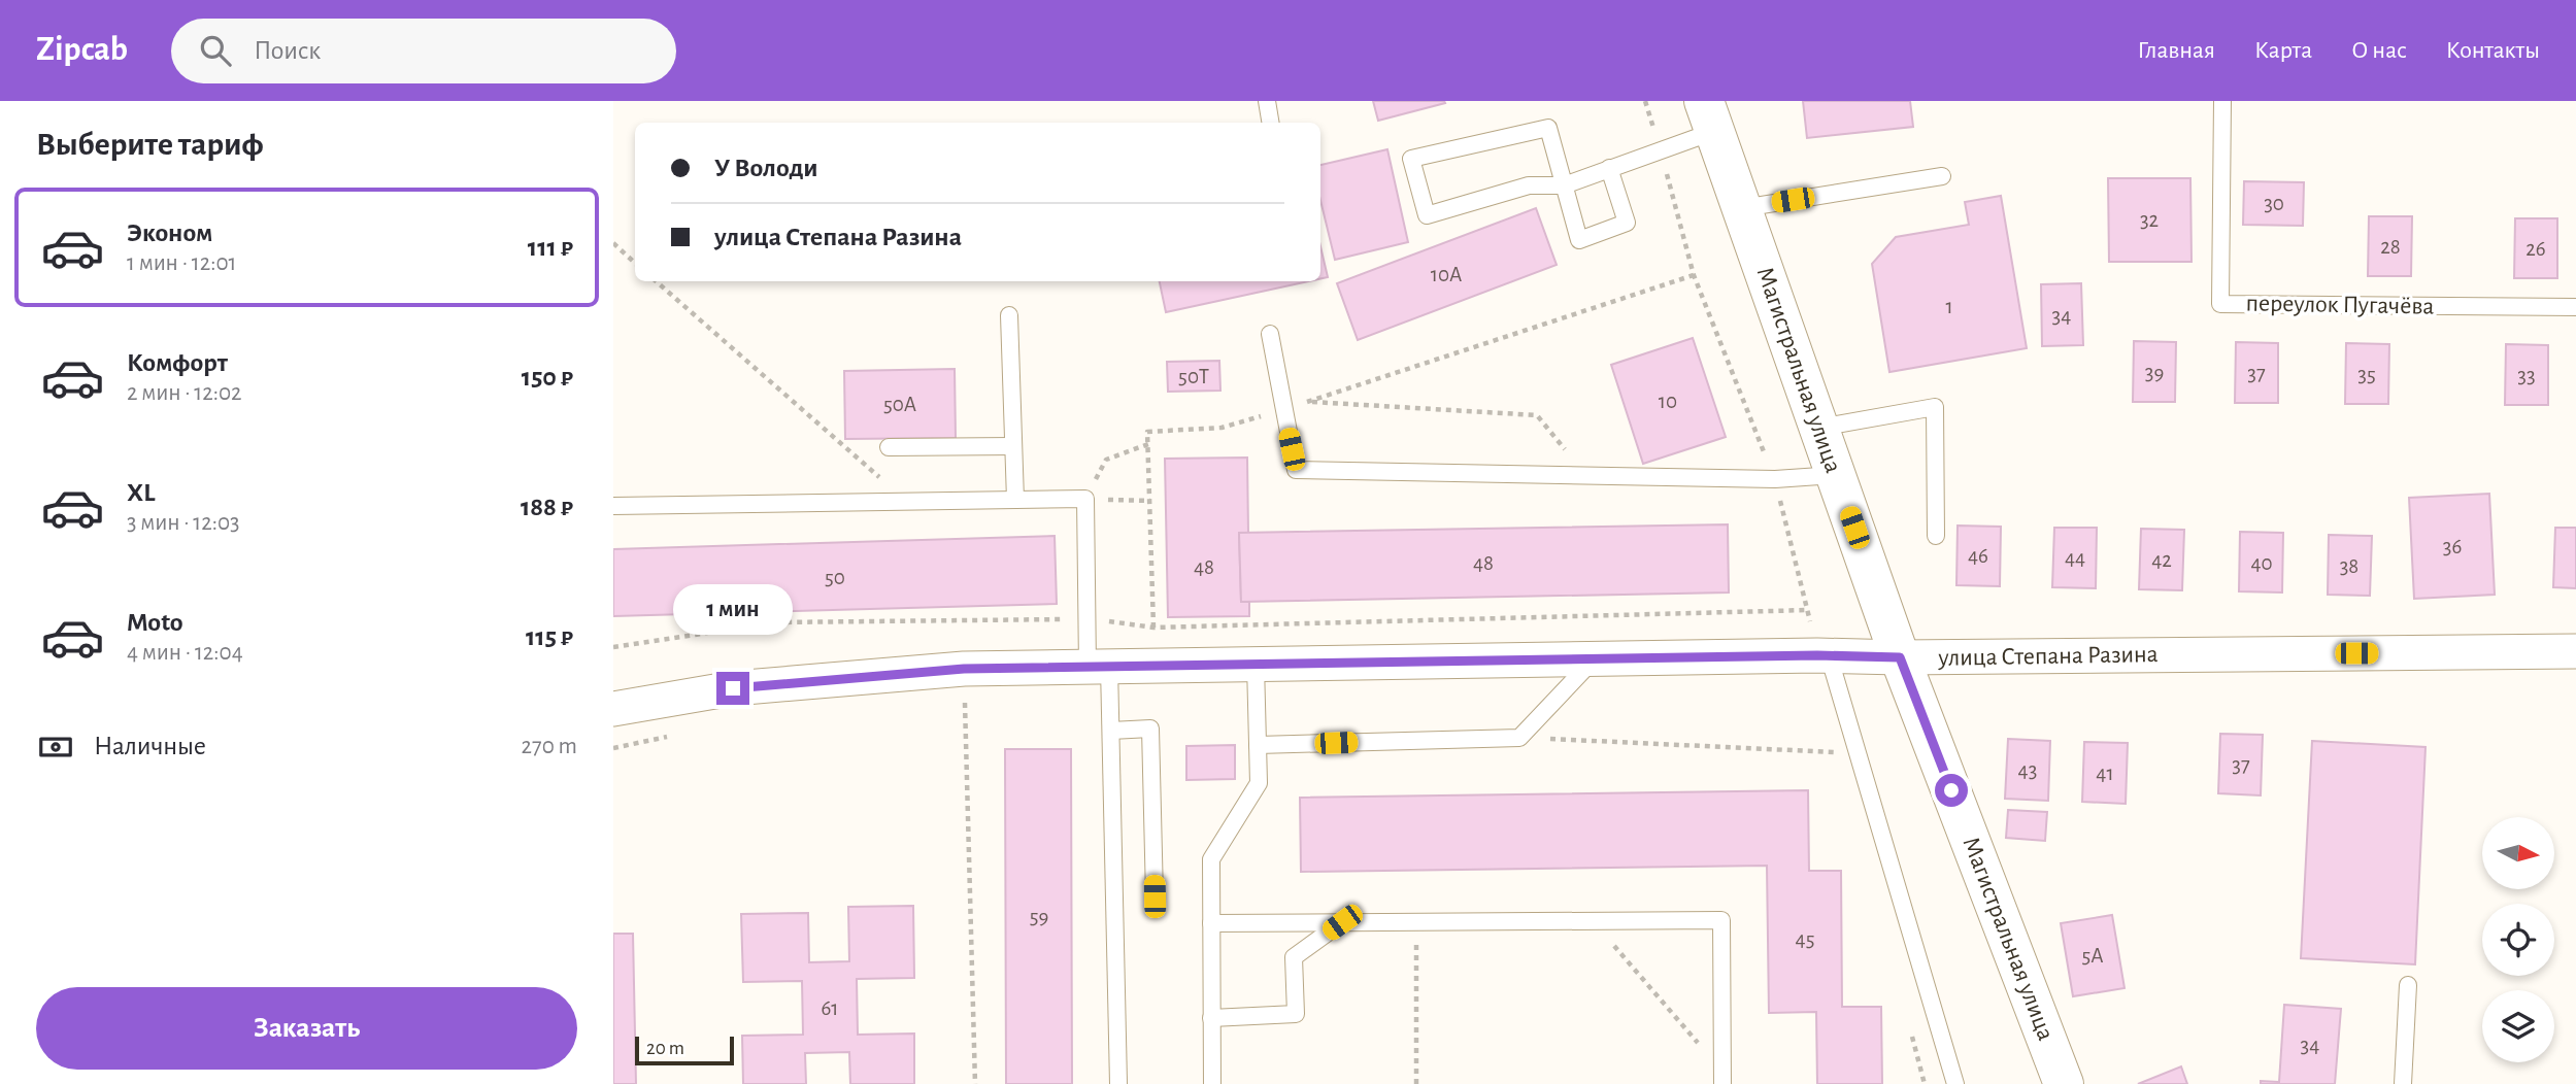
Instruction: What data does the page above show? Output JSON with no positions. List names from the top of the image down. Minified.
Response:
{"streets":{"street":["Магистральная улица","улица Степана Разина"],"lane":["переулок Пугачёва"]},"crossings":[["Магистральная улица","улица Степана Разина"]],"house_numbers":["30","32","28","26","10А","1","34","39","37","35","33","50Т","10","50А","36","46","44","42","48","40","38","48","50","37","43","41","59","45","5А","61","34"],"scale_bar":"20 m","north":"right","page":{"header":"Zipcab","search":"Поиск","nav":["Главная","Карта","О нас","Контакты"],"heading":"Выберите тариф","banner":["У Володи","улица Степана Разина"],"list":[{"name":"Эконом","note":"1 мин · 12:01","value":"111 ₽"},{"name":"Комфорт","note":"2 мин · 12:02","value":"150 ₽"},{"name":"XL","note":"3 мин · 12:03","value":"188 ₽"},{"name":"Moto","note":"4 мин · 12:04","value":"115 ₽"}],"bubble":"1 мин","pay":["Наличные","270 m"],"buttons":"Заказать","scale":"20 m"}}
